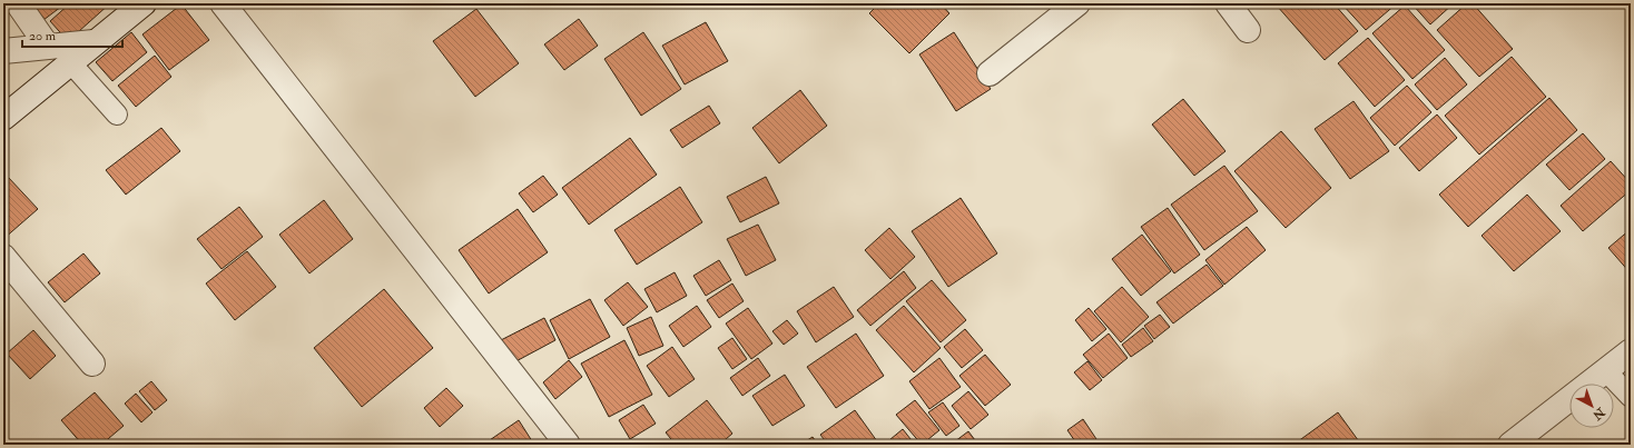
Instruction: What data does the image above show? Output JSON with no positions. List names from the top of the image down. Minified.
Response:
{"scale_bar":"20 m","north":"bottom right"}
